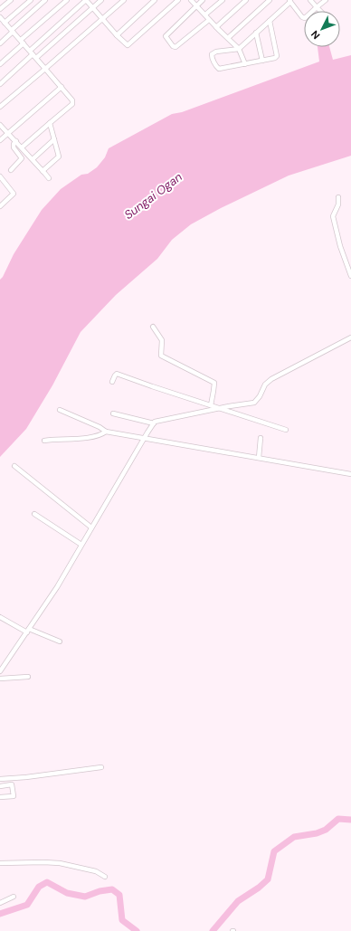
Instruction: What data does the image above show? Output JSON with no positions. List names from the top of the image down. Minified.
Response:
{"water":["Sungai Ogan"],"north":"bottom left"}
